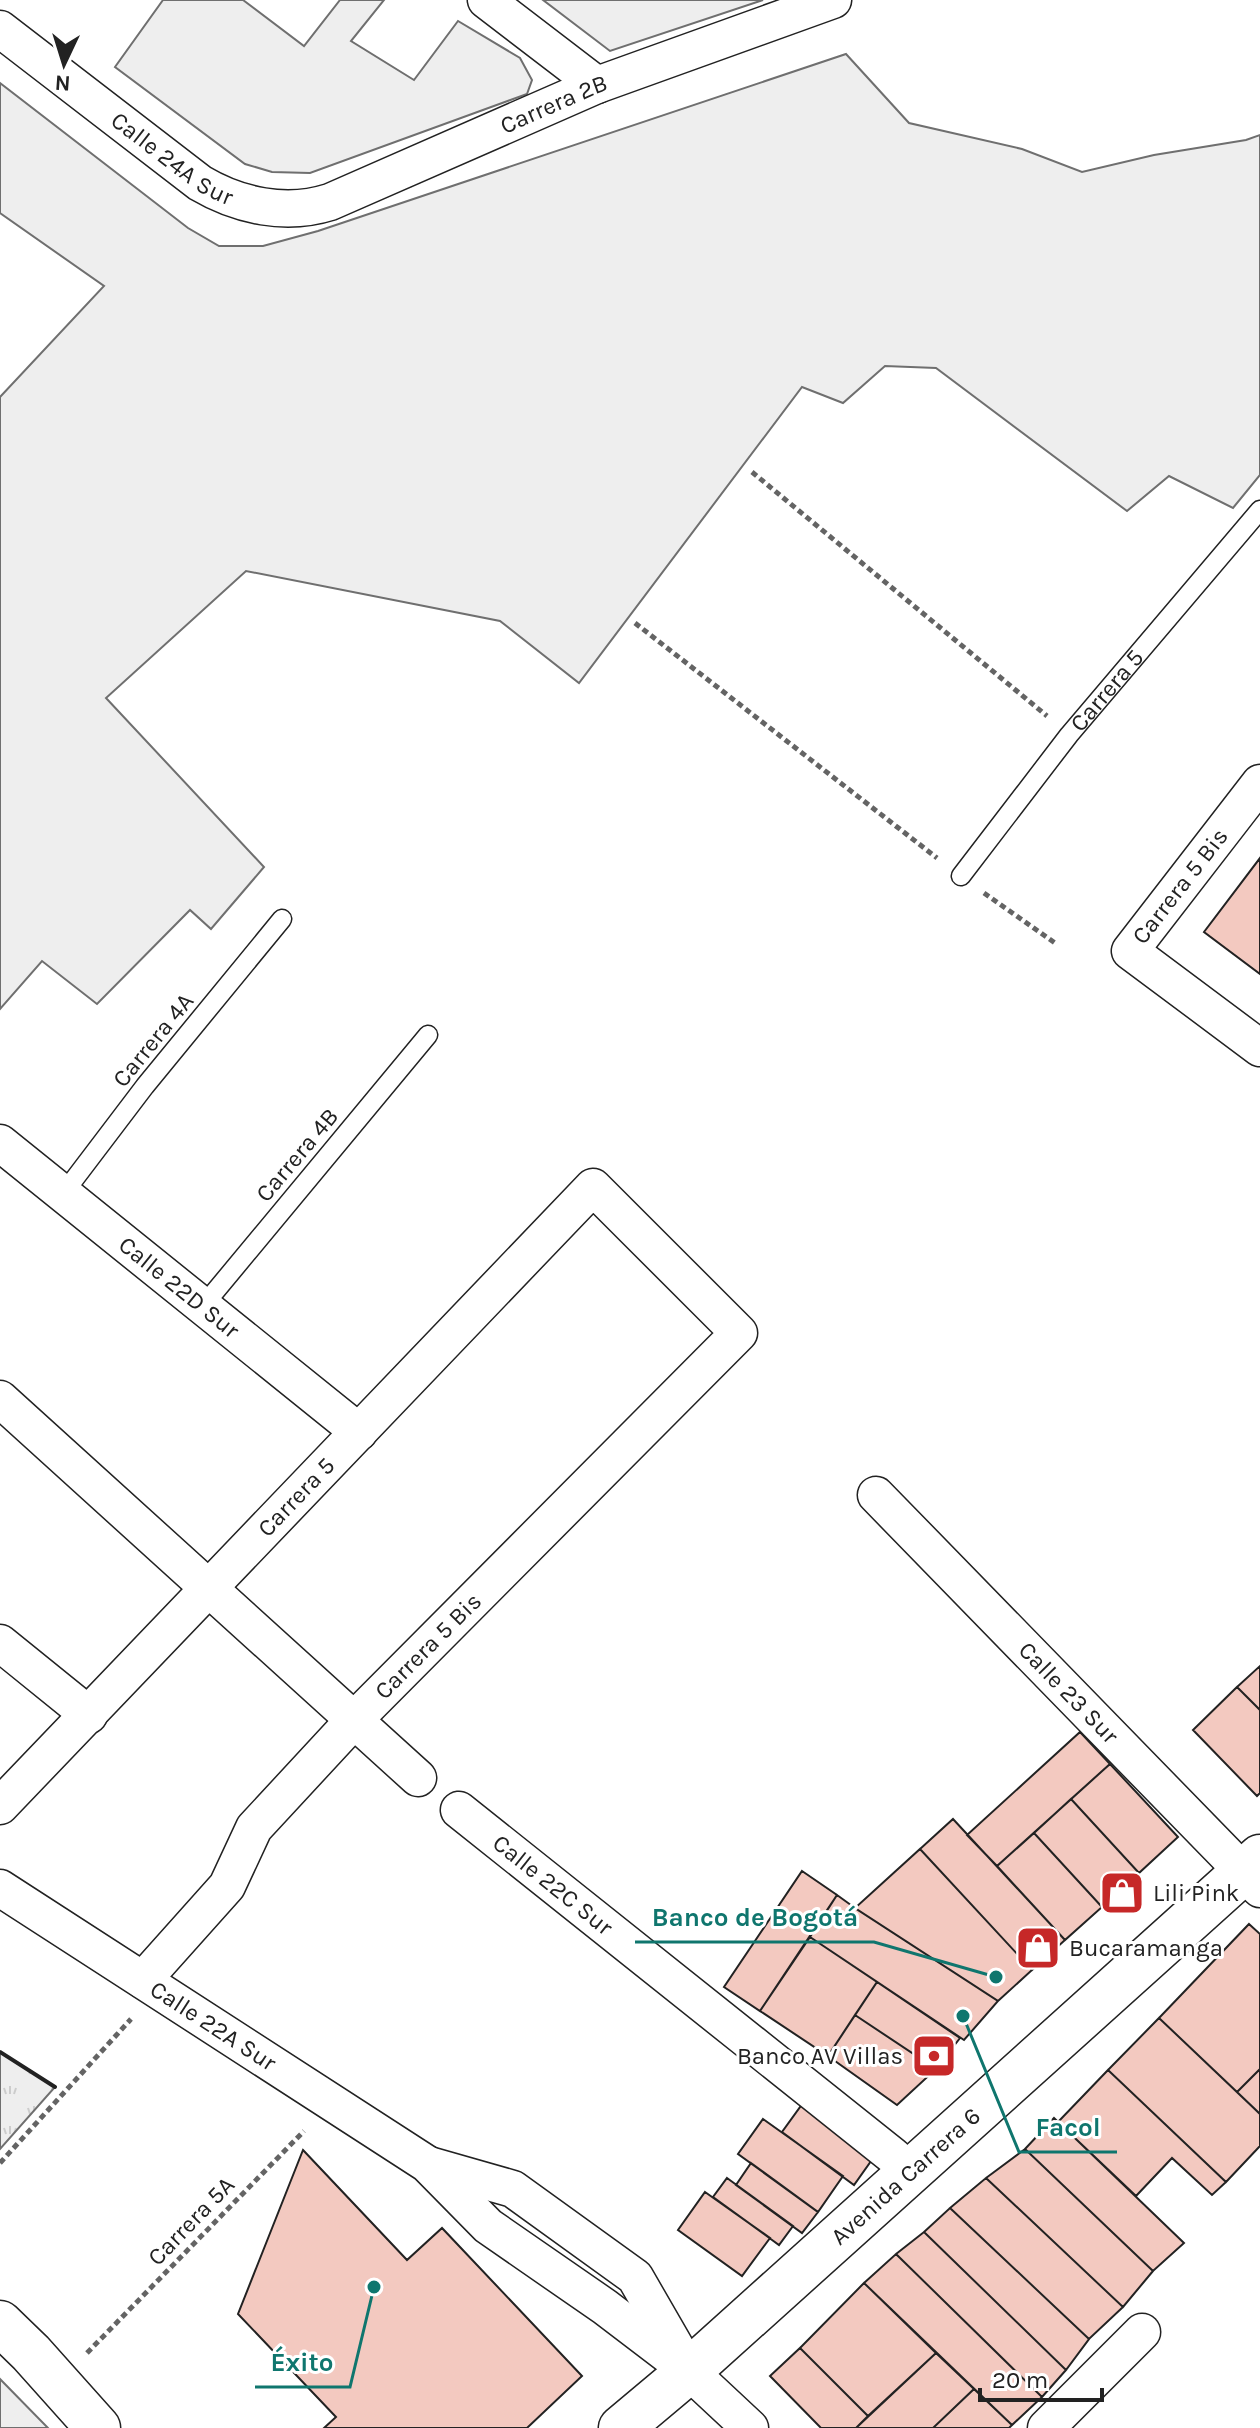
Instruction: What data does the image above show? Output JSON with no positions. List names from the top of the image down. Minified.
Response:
{"streets":{"main road":["Avenida Carrera 6"],"street":["Carrera 2B","Calle 24A Sur","Carrera 5","Carrera 5 Bis","Calle 22D Sur","Calle 23 Sur","Calle 22C Sur","Calle 22A Sur"],"lane":["Carrera 4A","Carrera 4B"],"path":["Carrera 5A"]},"crossings":[["Carrera 2B","Calle 24A Sur"],["Carrera 5","Carrera 5 Bis"],["Carrera 5","Calle 22D Sur"],["Carrera 5 Bis","Calle 22A Sur"],["Carrera 4A","Calle 22D Sur"],["Carrera 4B","Calle 22D Sur"],["Calle 23 Sur","Avenida Carrera 6"],["Calle 22C Sur","Avenida Carrera 6"],["Calle 22A Sur","Avenida Carrera 6"],["Calle 22A Sur","Carrera 5A"]],"places":{"shop":["Lili Pink","Bucaramanga"],"other":["Banco de Bogotá","Facol","Éxito"],"bank":["Banco AV Villas"]},"scale_bar":"20 m","north":"bottom"}
